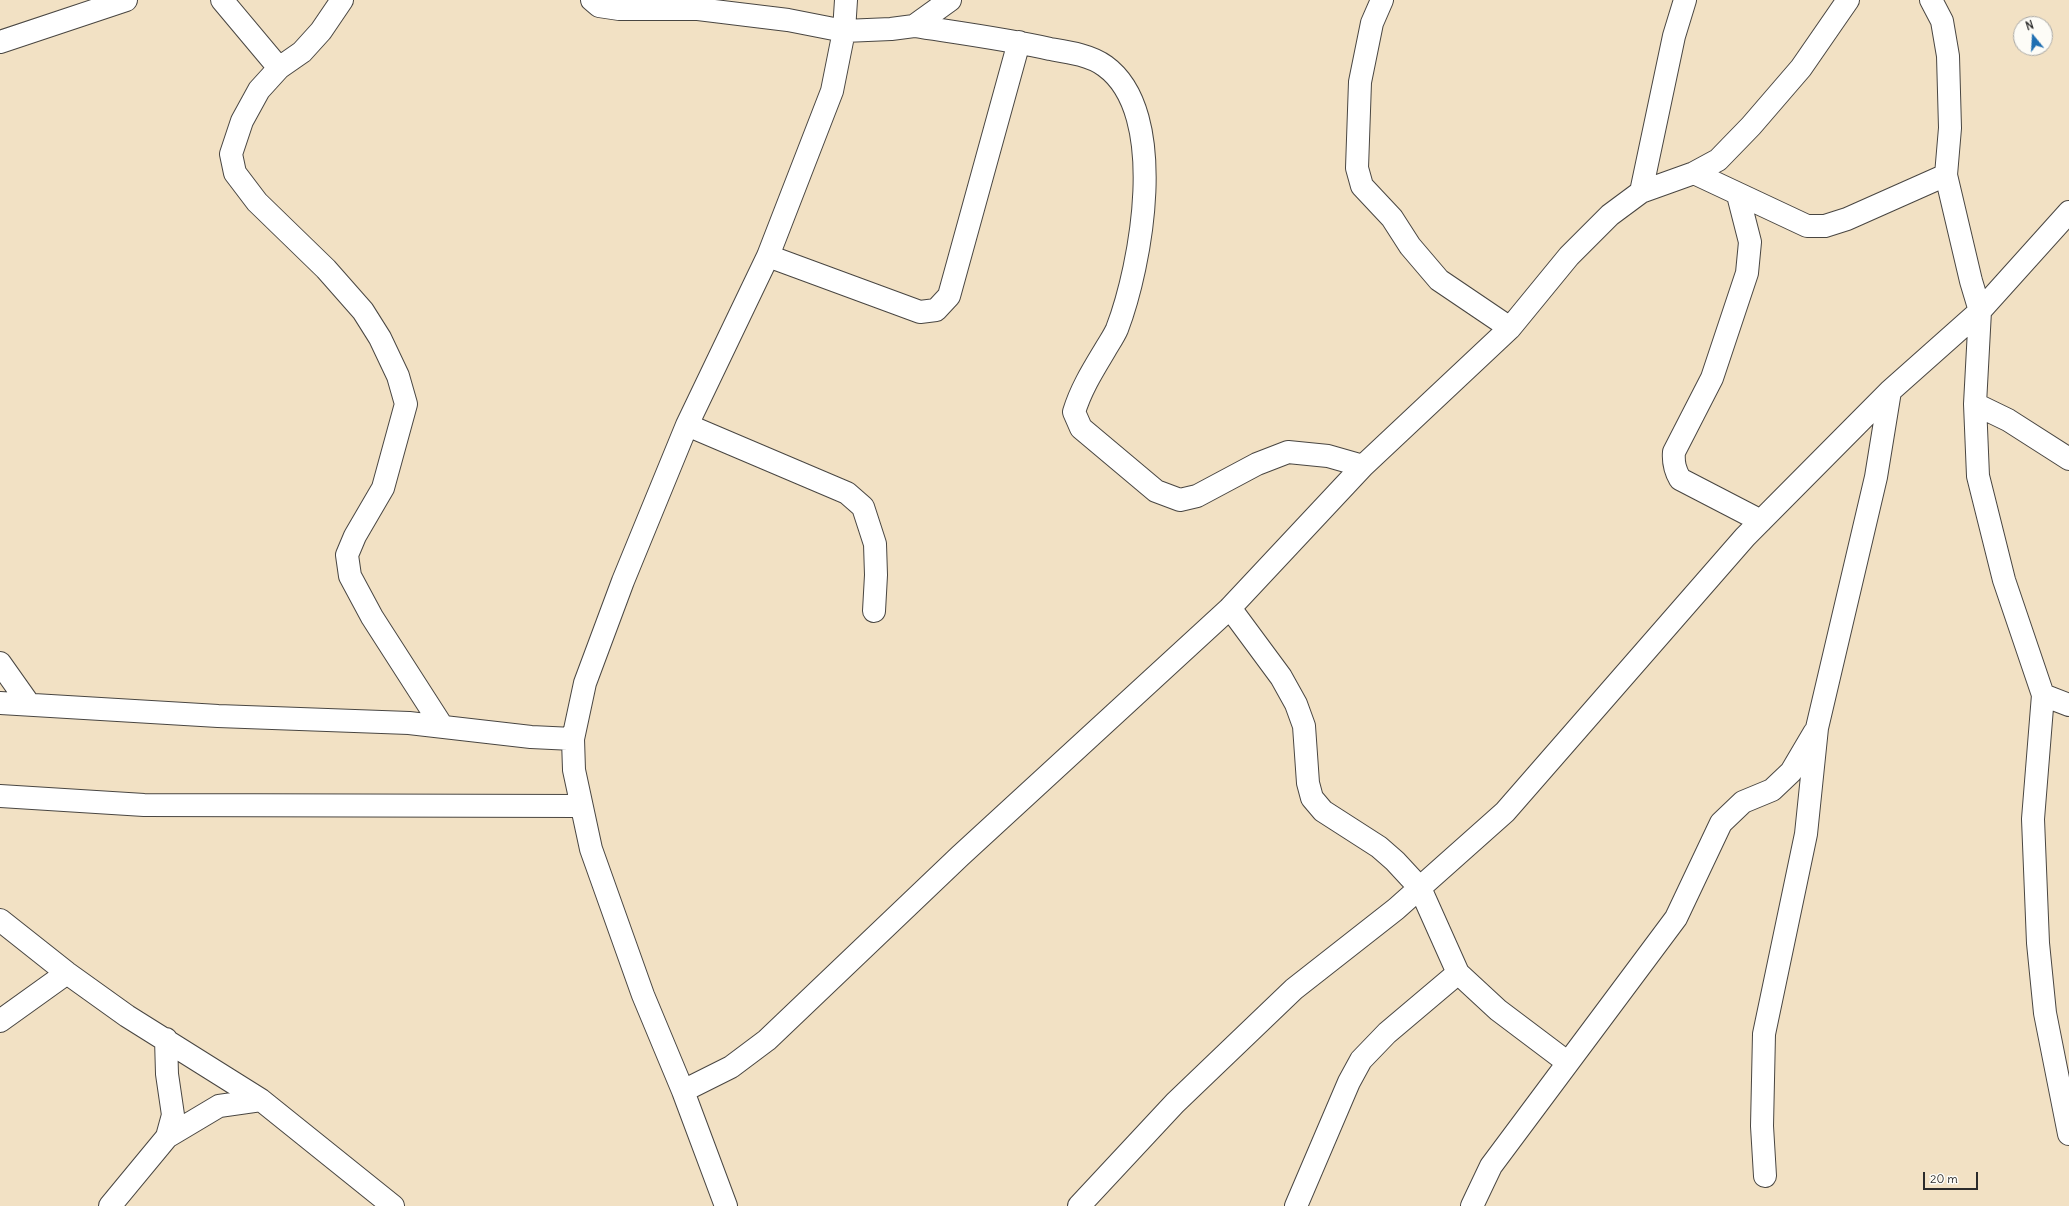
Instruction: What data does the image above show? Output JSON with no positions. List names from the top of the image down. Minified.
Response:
{"scale_bar":"20 m","north":"top"}
